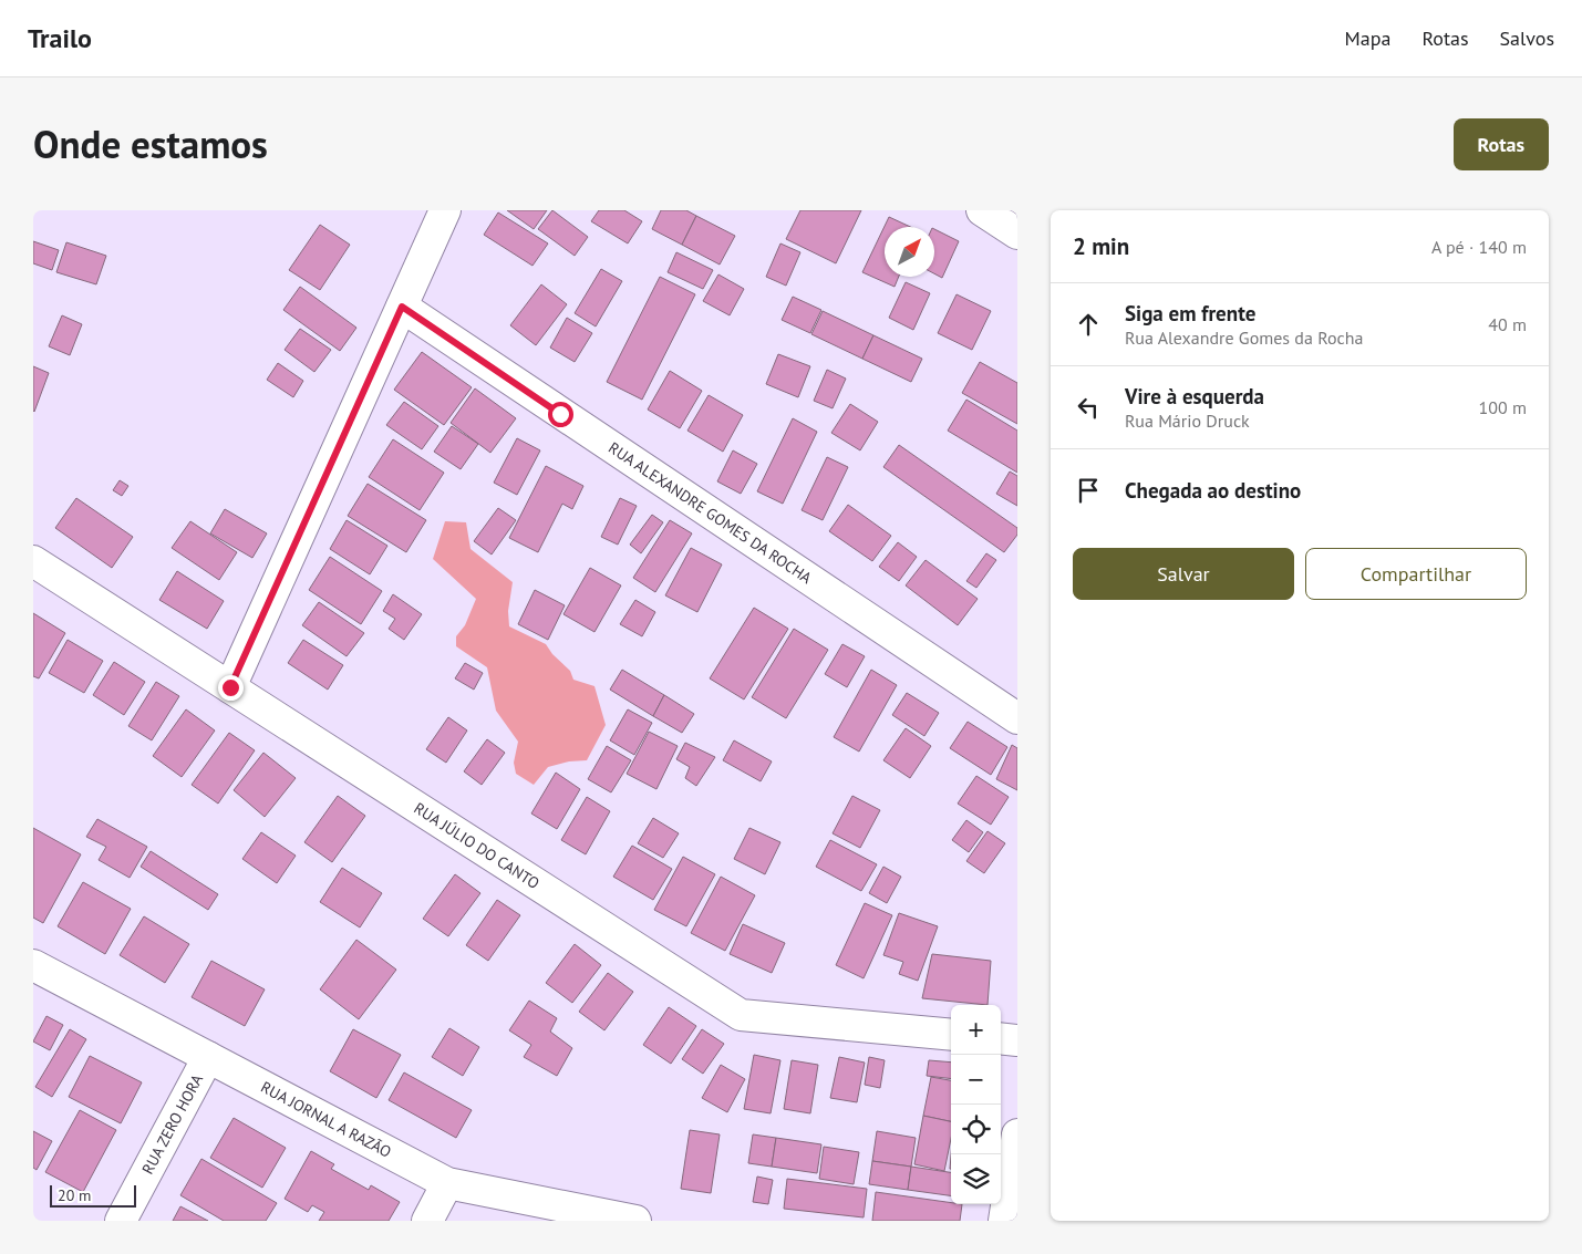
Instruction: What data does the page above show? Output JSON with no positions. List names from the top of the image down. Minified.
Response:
{"streets":{"street":["RUA ALEXANDRE GOMES DA ROCHA","RUA JÚLIO DO CANTO","RUA JORNAL A RAZÃO","RUA ZERO HORA"]},"crossings":[["RUA JORNAL A RAZÃO","RUA ZERO HORA"]],"scale_bar":"20 m","north":"top right","page":{"header":"Trailo","nav":["Mapa","Rotas","Salvos"],"title":"Onde estamos","buttons":["Rotas",["Salvar","Compartilhar"]],"heading":["2 min","A pé · 140 m"],"list":[["Siga em frente","Rua Alexandre Gomes da Rocha","40 m"],["Vire à esquerda","Rua Mário Druck","100 m"],"Chegada ao destino"],"map_buttons":["+","−"],"scale":"20 m"}}
